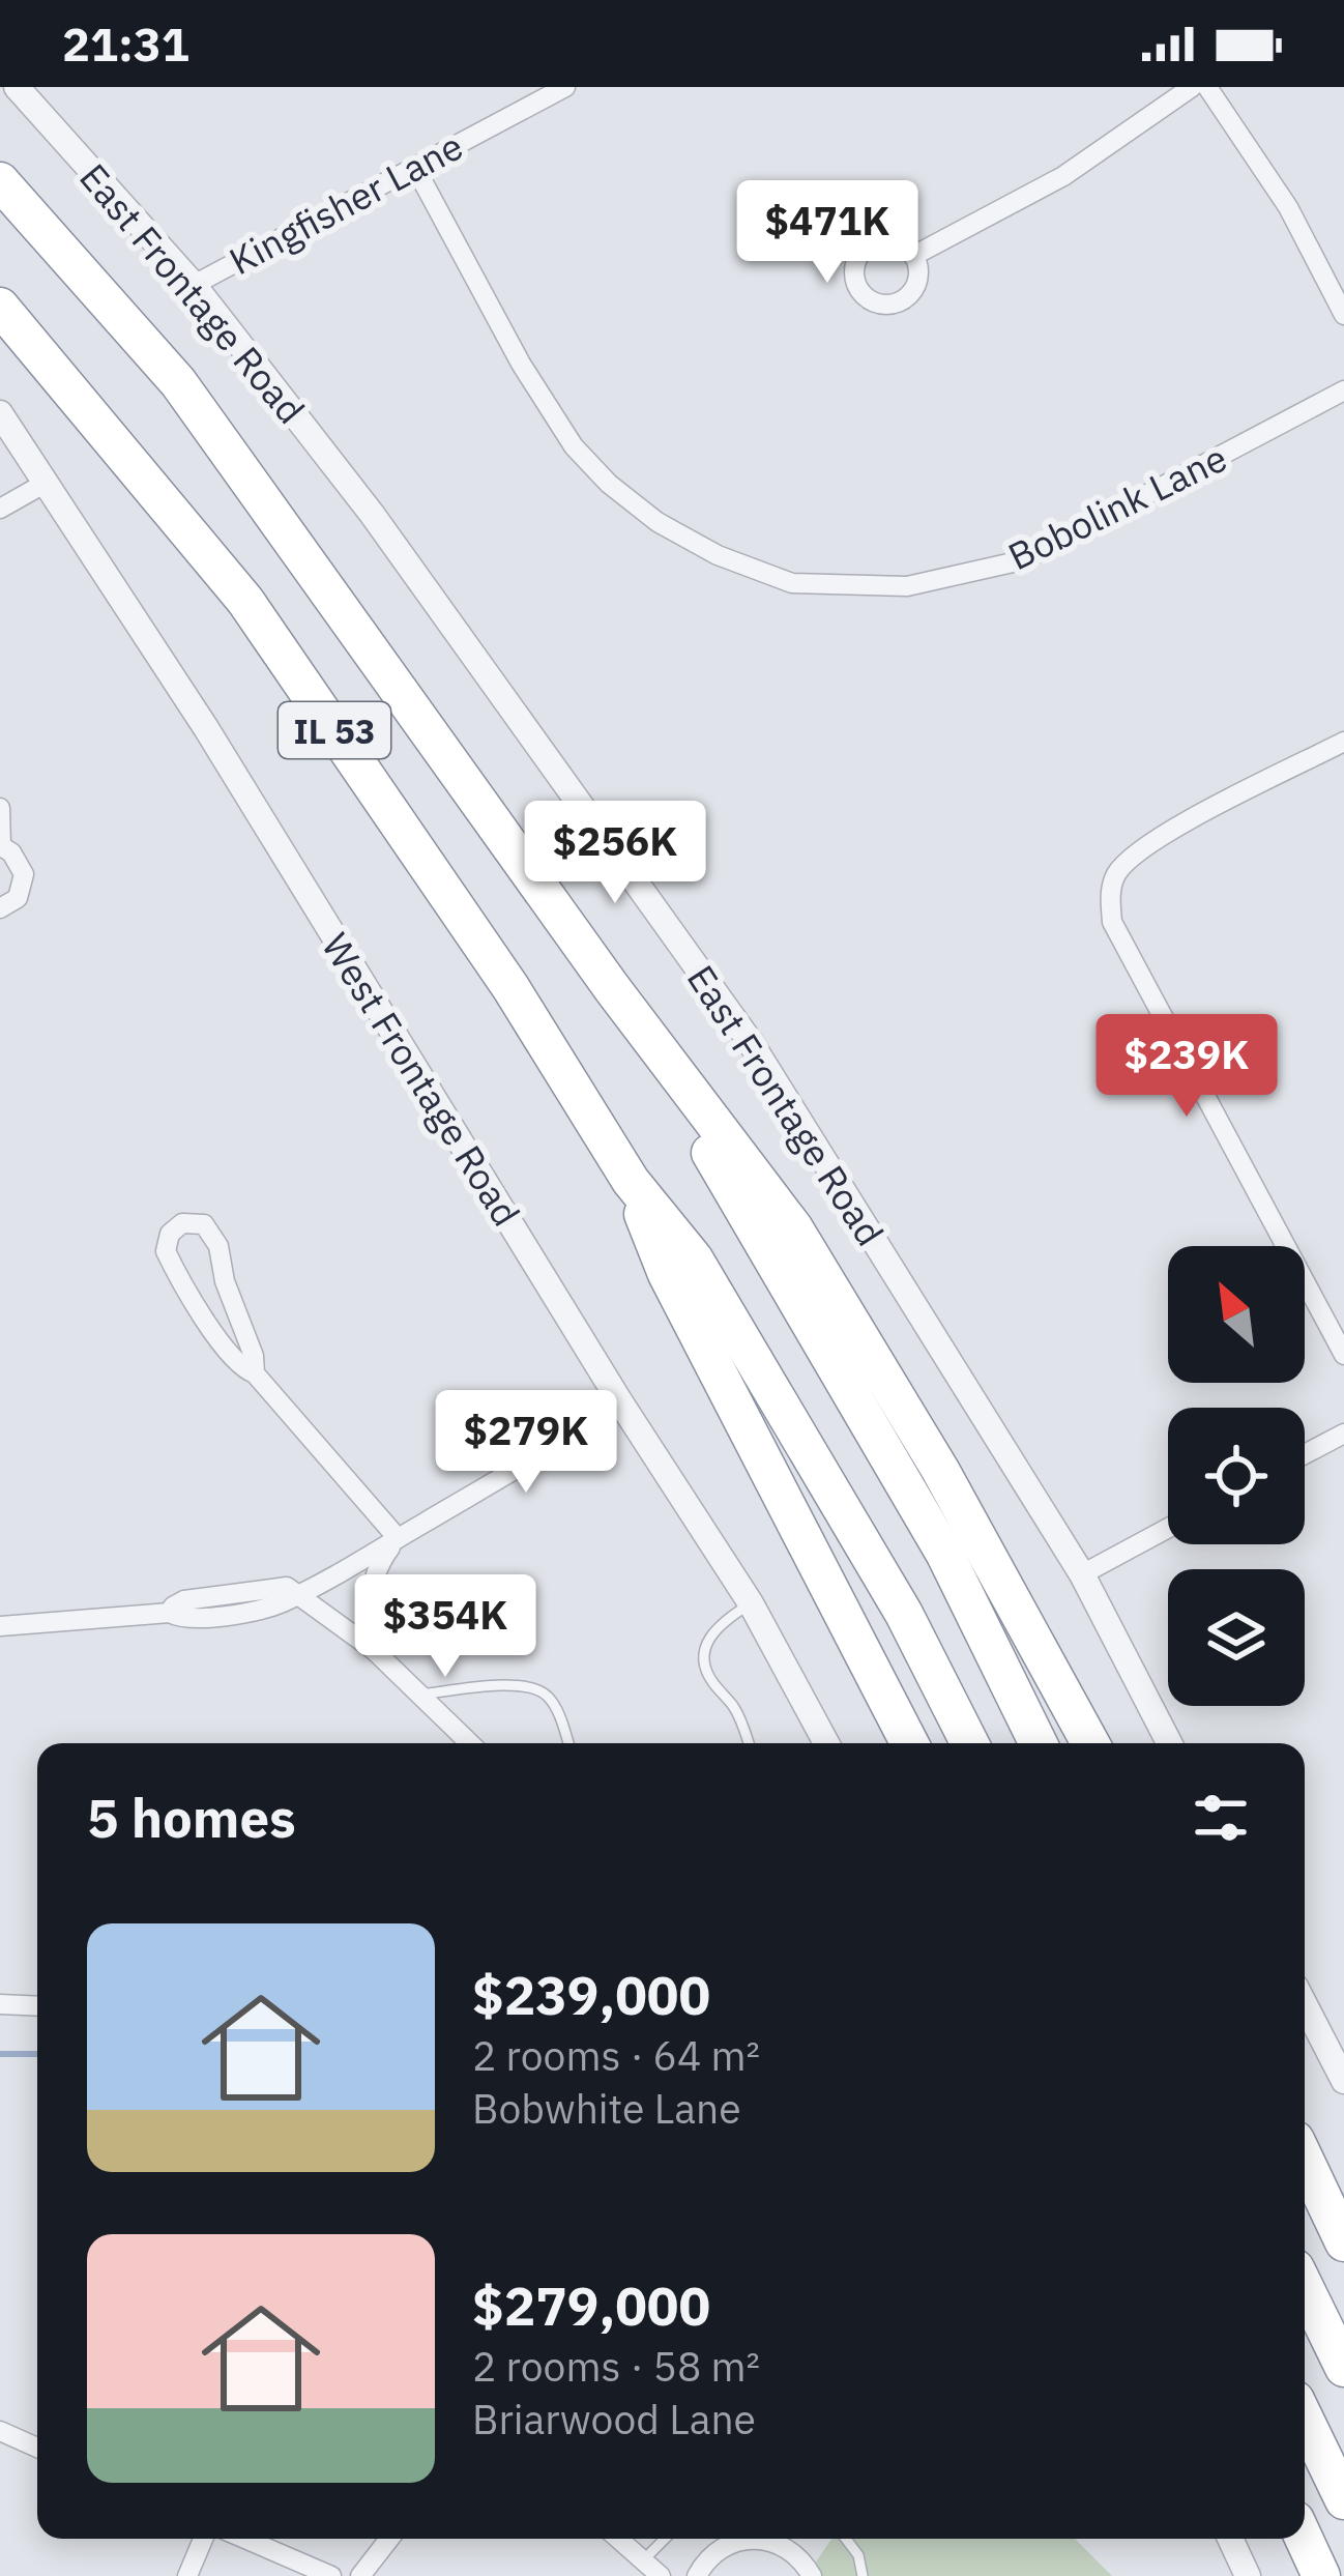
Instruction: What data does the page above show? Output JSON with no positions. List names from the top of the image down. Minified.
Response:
{"streets":{"highway":["IL 53"],"street":["Kingfisher Lane","East Frontage Road","Bobolink Lane","West Frontage Road"]},"crossings":[["Kingfisher Lane","East Frontage Road"],["Kingfisher Lane","Bobolink Lane"]],"north":"top left","page":{"status":"21:31","price":["$471K","$256K","$239K","$279K","$354K"],"heading":"5 homes","list":[{"name":"$239,000","note":"2 rooms · 64 m² · Bobwhite Lane"},{"name":"$279,000","note":"2 rooms · 58 m² · Briarwood Lane"}]}}
